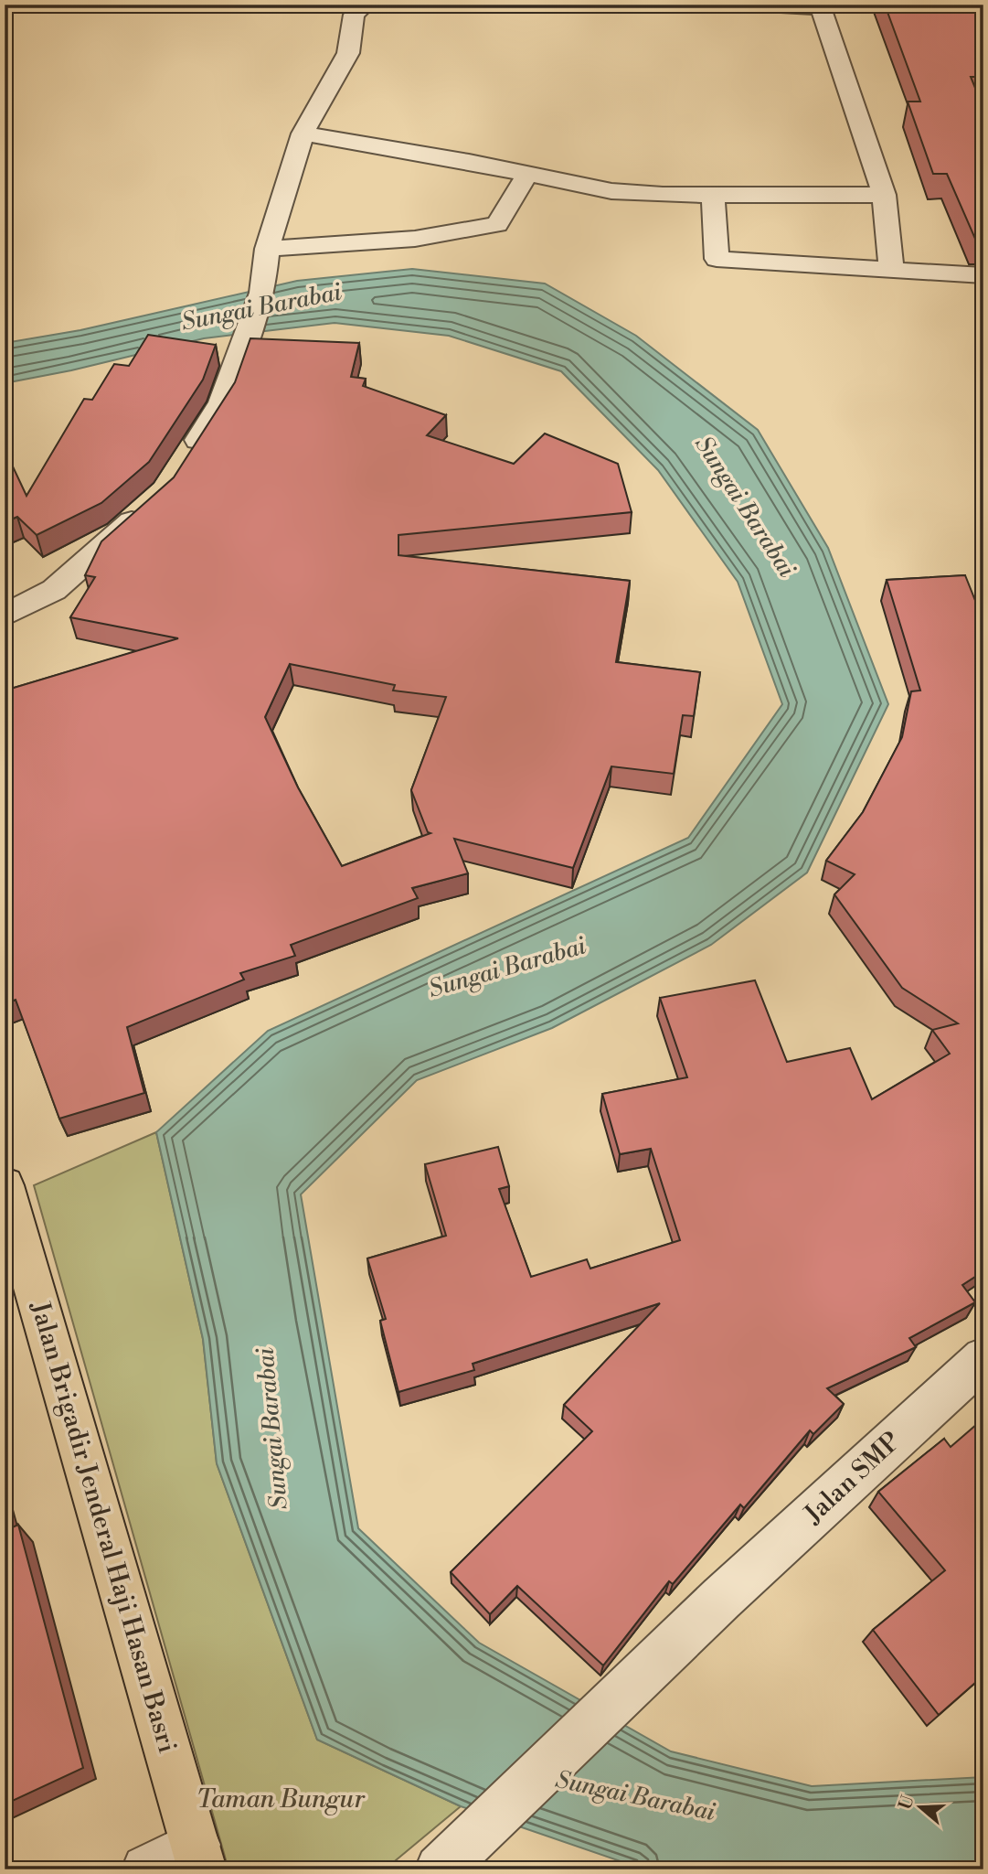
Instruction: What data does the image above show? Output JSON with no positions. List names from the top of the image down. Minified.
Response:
{"streets":{"main road":["Jalan Brigadir Jenderal Haji Hasan Basri"],"street":["Jalan SMP"]},"water":["Sungai Barabai"],"parks":["Taman Bungur"],"north":"left"}
